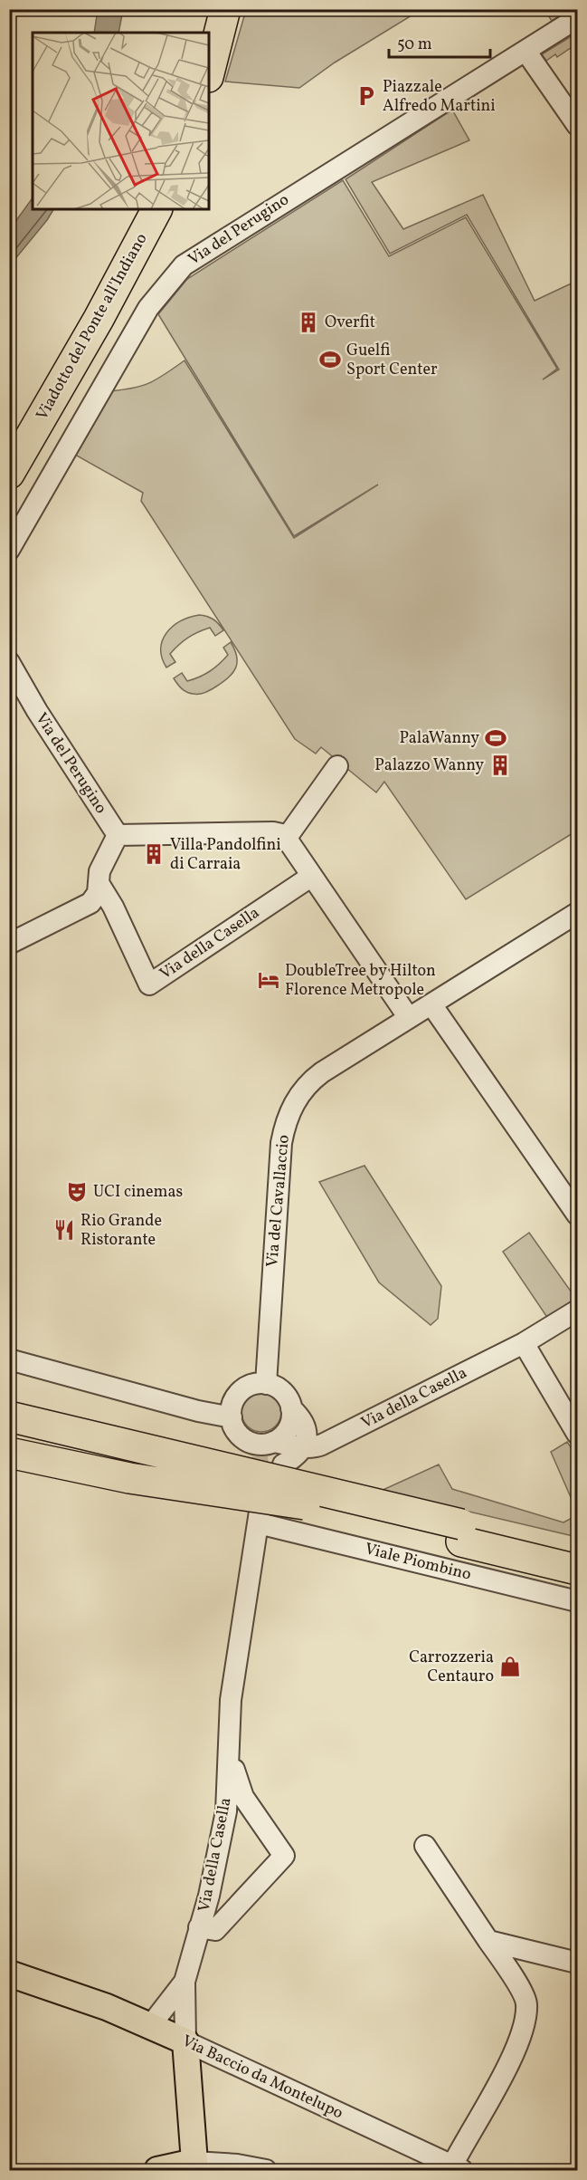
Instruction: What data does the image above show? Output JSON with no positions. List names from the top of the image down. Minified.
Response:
{"streets":{"highway":["Viadotto del Ponte all'Indiano"],"main road":["Via della Casella","Via Baccio da Montelupo"],"street":["Via del Perugino","Via del Cavallaccio","Viale Piombino"]},"crossings":[["Via della Casella","Via del Cavallaccio"],["Via della Casella","Viale Piombino"],["Via della Casella","Via Baccio da Montelupo"]],"places":{"parking":["Piazzale Alfredo Martini"],"building":["Overfit","Palazzo Wanny","Villa Pandolfini di Carraia"],"sports":["Guelfi Sport Center","PalaWanny"],"hotel":["DoubleTree by Hilton Florence Metropole"],"theatre":["UCI cinemas"],"restaurant":["Rio Grande Ristorante"],"shop":["Carrozzeria Centauro"]},"scale_bar":"50 m"}
